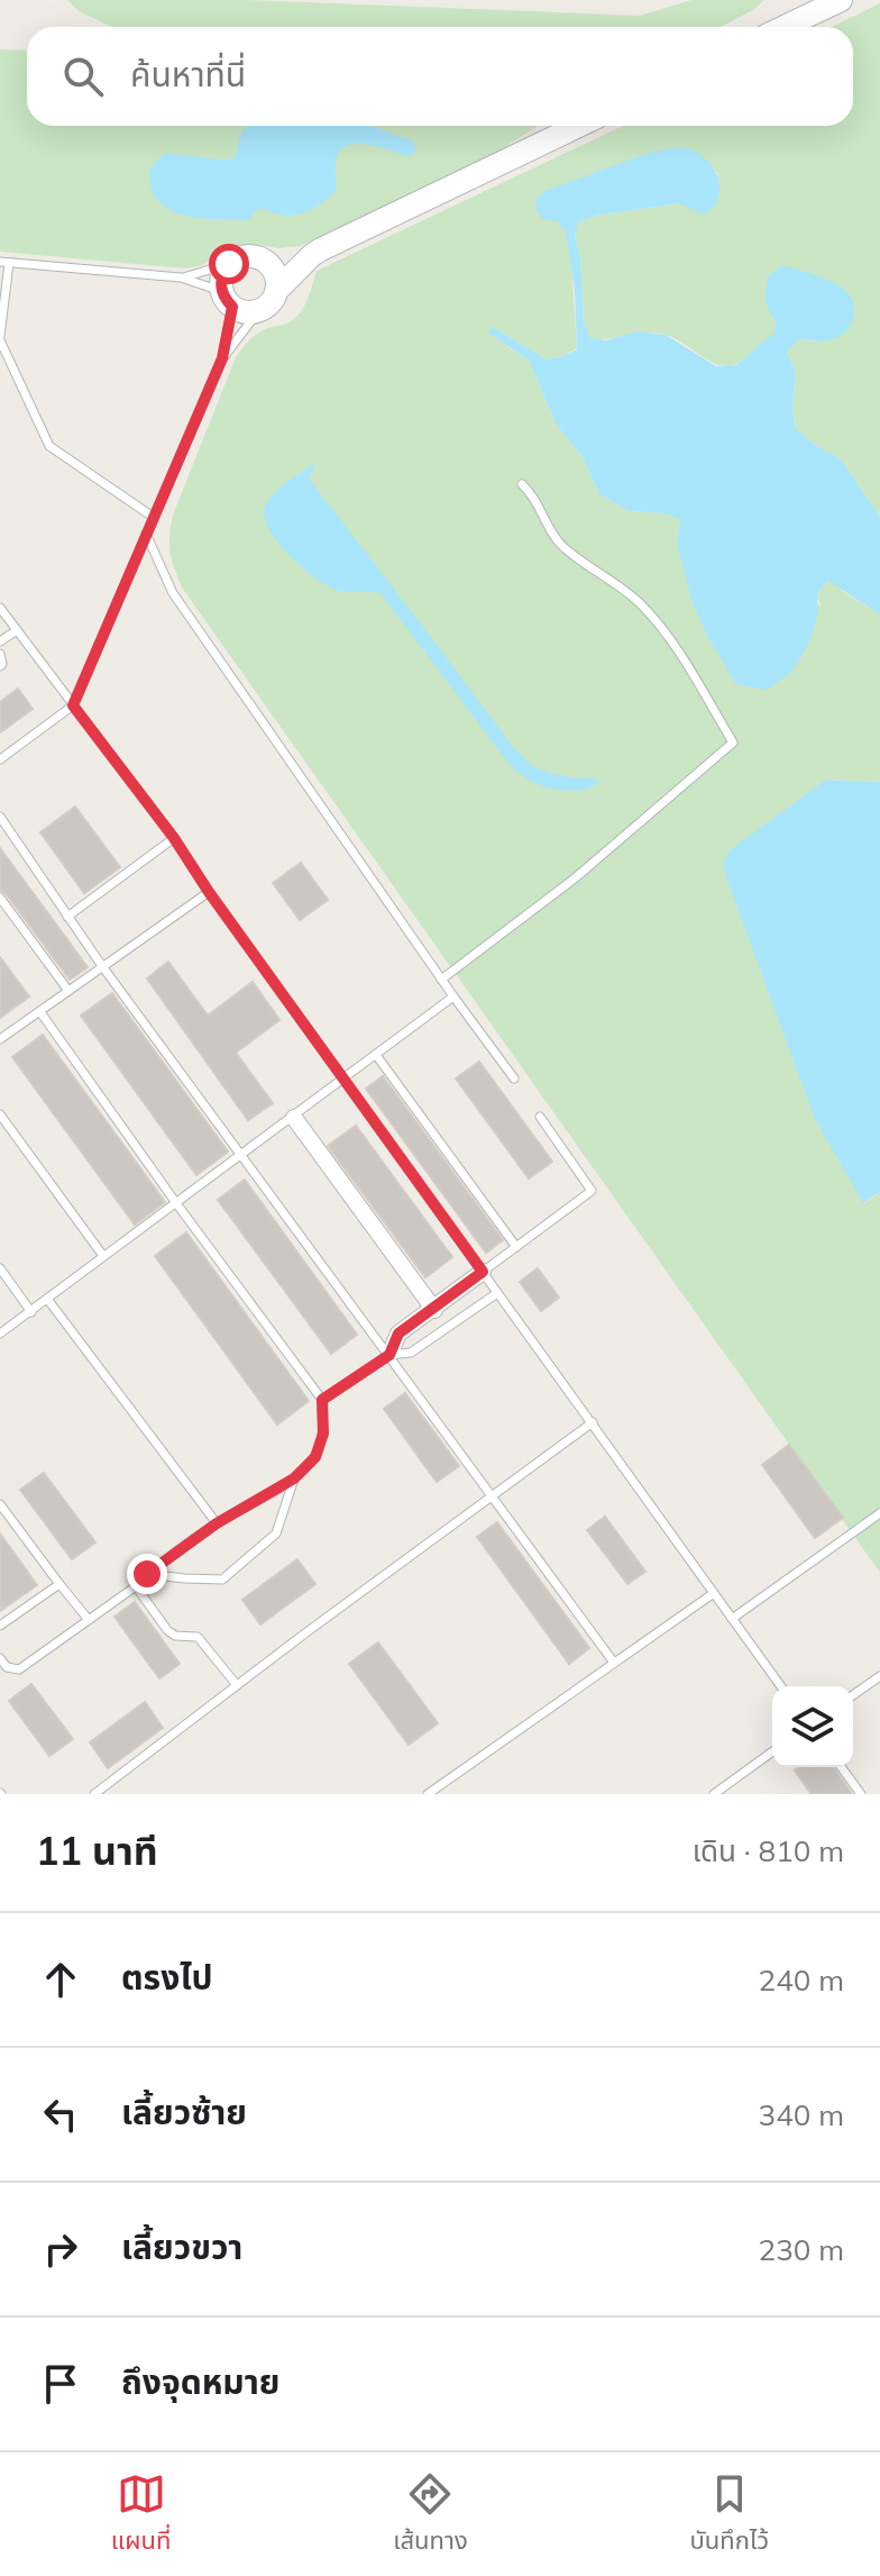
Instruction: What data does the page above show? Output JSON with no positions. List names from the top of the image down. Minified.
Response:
{"page":{"search":"ค้นหาที่นี่","heading":["11 นาที","เดิน · 810 m"],"list":[["ตรงไป","240 m"],["เลี้ยวซ้าย","340 m"],["เลี้ยวขวา","230 m"],"ถึงจุดหมาย"],"nav":["แผนที่","เส้นทาง","บันทึกไว้"]}}
